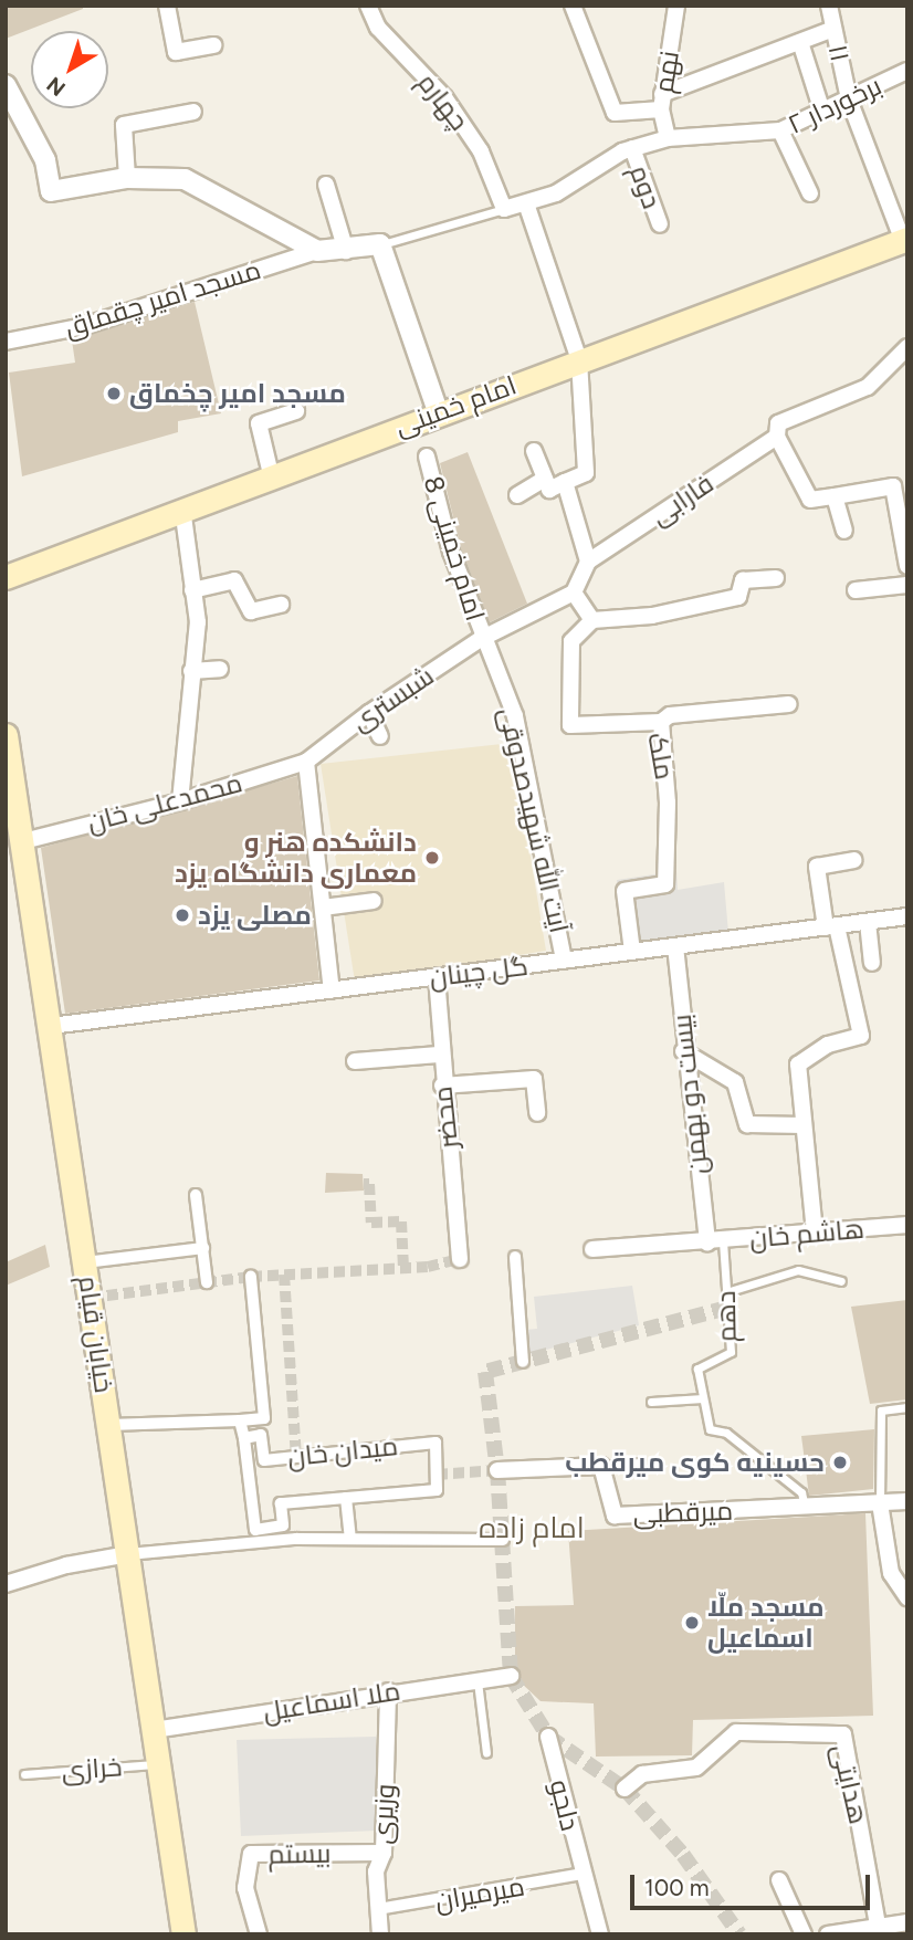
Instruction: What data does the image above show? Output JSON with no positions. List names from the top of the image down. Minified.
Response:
{"streets":{"main road":["امام خمینی","خیابان قیام"],"street":["۱۱","نهم","چهارم","برخوردار ۲","دوم","مسجد امیر چقماق","فارابی","امام خمینی 8","شبستری","ملک","محمدعلی خان","آیت الله شهیدصدوقی","گل چینان","بیست دو بهمن","محضر","هاشم خان","میدان خان","میرقطبی","ملا اسماعیل","هدایتی","دلجو","وزیری","بیستم","میرمیران"],"lane":["دهم","خرازی"]},"crossings":[["۱۱","برخوردار ۲"],["۱۱","امام خمینی"],["نهم","برخوردار ۲"],["چهارم","برخوردار ۲"],["برخوردار ۲","دوم"],["امام خمینی 8","شبستری"],["امام خمینی 8","آیت الله شهیدصدوقی"],["شبستری","محمدعلی خان"],["شبستری","آیت الله شهیدصدوقی"],["ملک","گل چینان"],["محمدعلی خان","خیابان قیام"],["آیت الله شهیدصدوقی","گل چینان"],["گل چینان","بیست دو بهمن"],["گل چینان","محضر"],["گل چینان","خیابان قیام"],["بیست دو بهمن","هاشم خان"],["بیست دو بهمن","دهم"],["هاشم خان","دهم"],["دهم","میرقطبی"],["خیابان قیام","ملا اسماعیل"],["خیابان قیام","خرازی"],["ملا اسماعیل","وزیری"],["دلجو","میرمیران"],["وزیری","بیستم"],["وزیری","میرمیران"]],"districts":["امام زاده"],"places":["مسجد امیر چخماق","دانشکده هنر و معماری دانشگاه یزد","مصلی یزد","حسینیه کوی میرقطب","مسجد ملّا اسماعیل"],"scale_bar":"100 m","north":"bottom left"}
